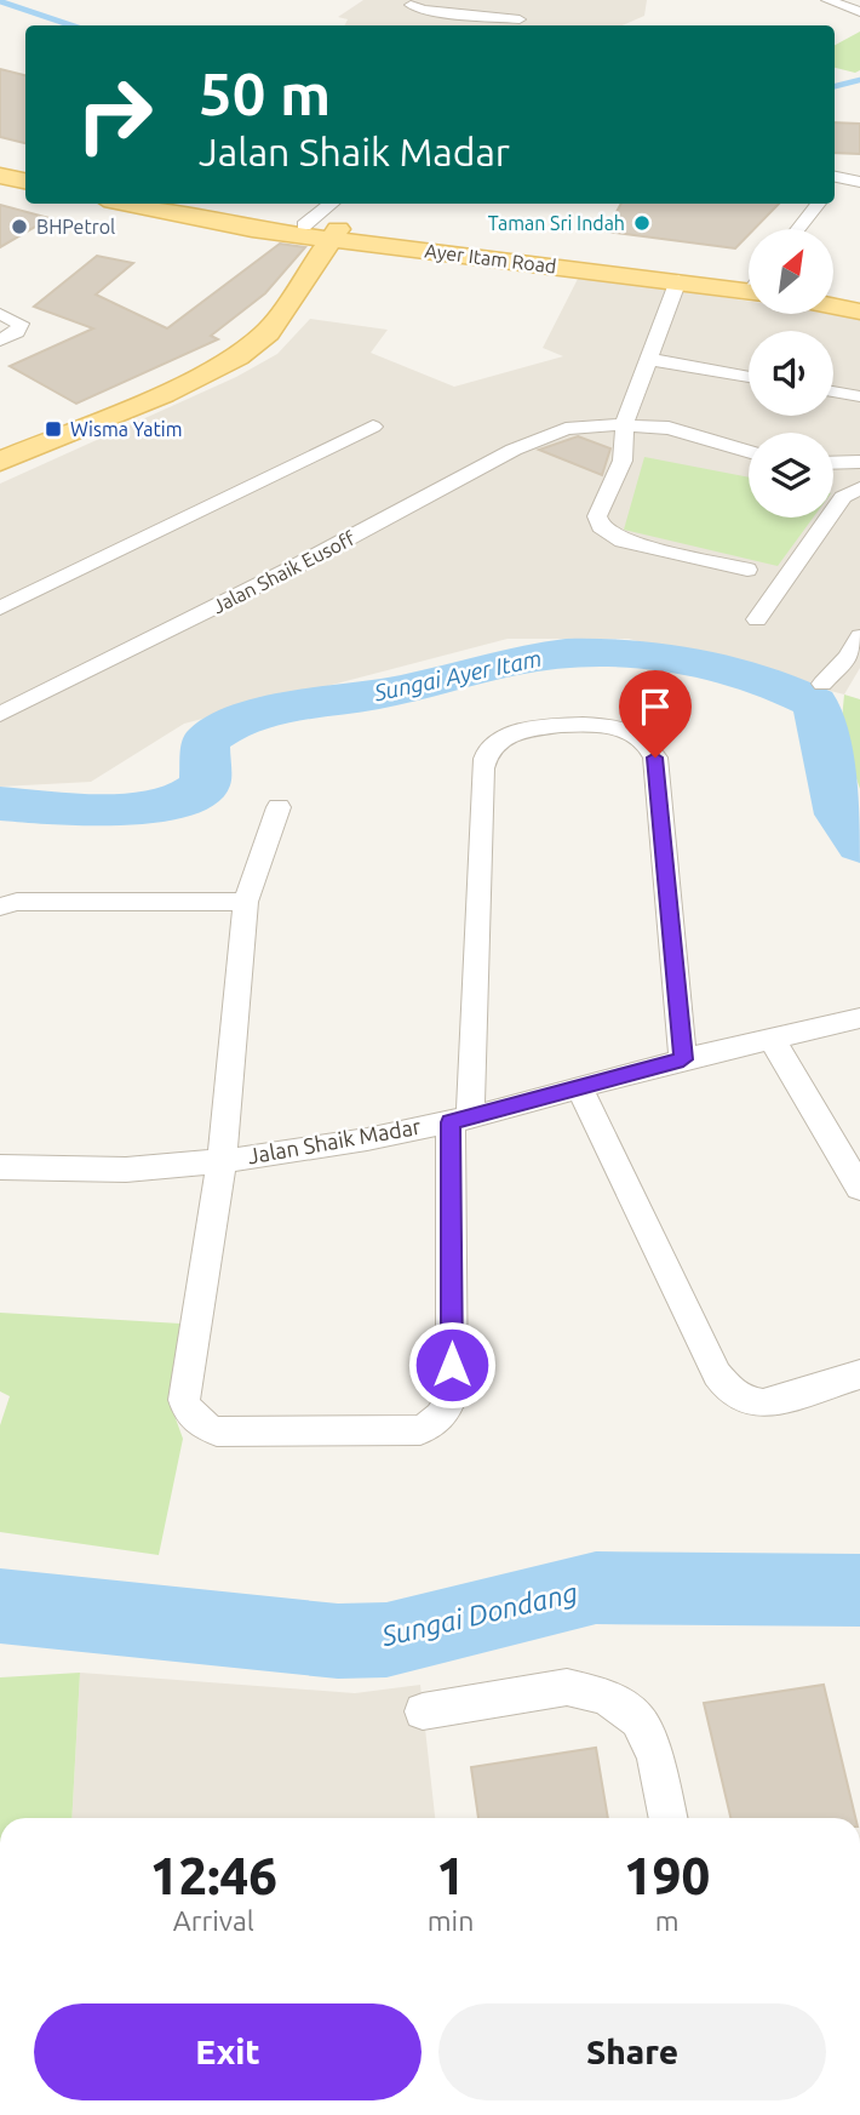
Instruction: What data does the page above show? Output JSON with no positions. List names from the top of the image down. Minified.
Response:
{"streets":{"main road":["Ayer Itam Road"],"street":["Jalan Shaik Eusoff","Jalan Shaik Madar"]},"water":["Sungai Ayer Itam","Sungai Dondang"],"places":{"other":["Taman Sri Indah","BHPetrol"],"transit":["Wisma Yatim"]},"north":"top right","page":{"turn":["50 m","Jalan Shaik Madar"],"eta":["12:46","Arrival","1","min","190","m"],"buttons":["Exit","Share"]}}
